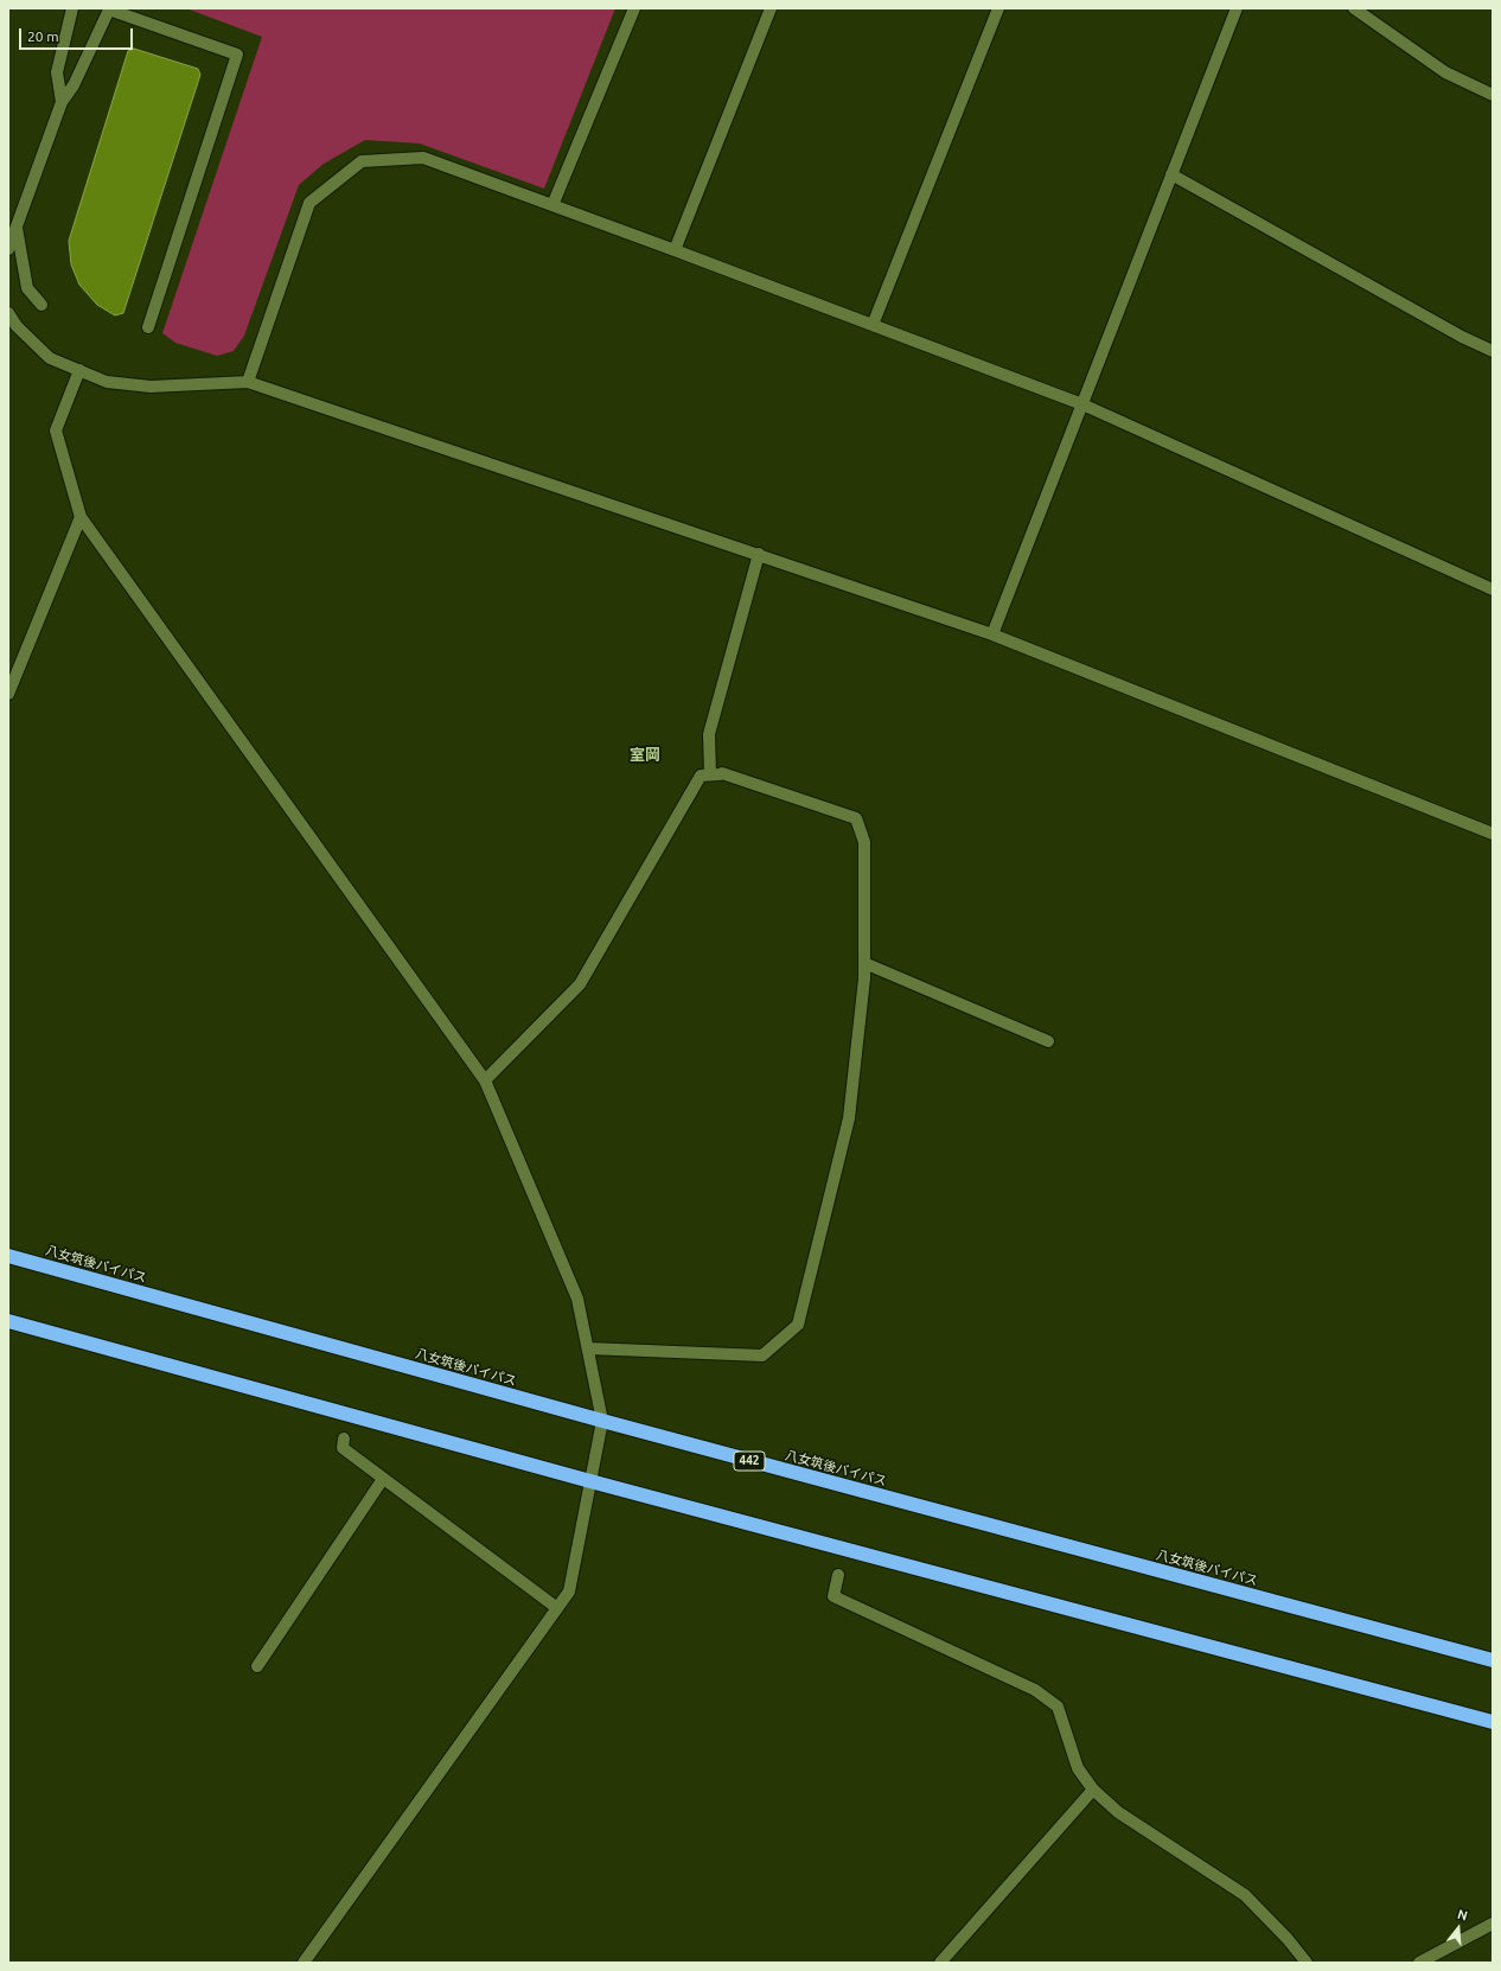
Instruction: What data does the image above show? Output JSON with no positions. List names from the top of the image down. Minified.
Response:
{"streets":{"highway":["八女筑後バイパス","442"]},"districts":["室岡"],"scale_bar":"20 m","north":"top"}
